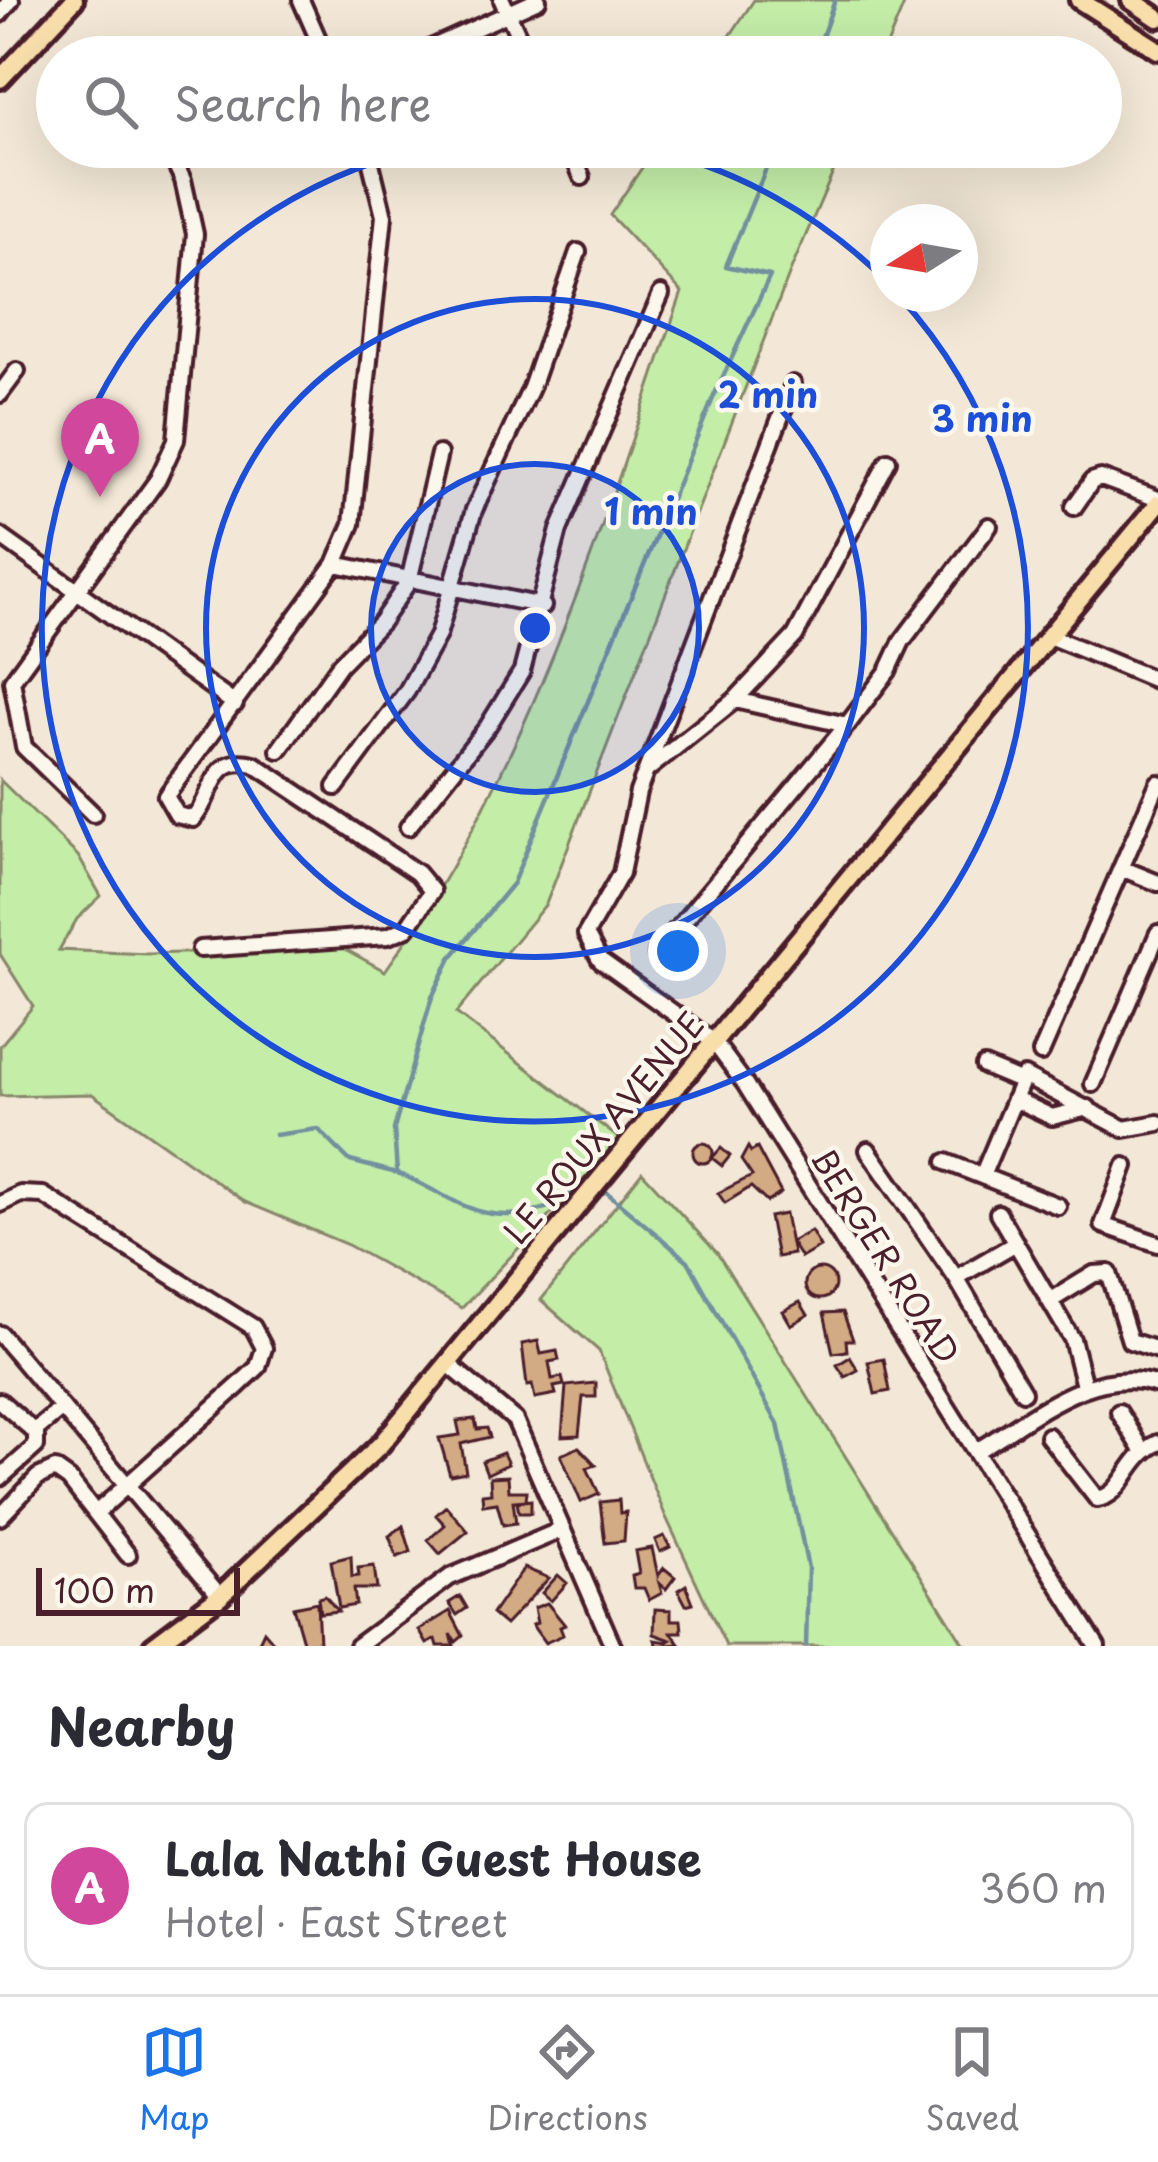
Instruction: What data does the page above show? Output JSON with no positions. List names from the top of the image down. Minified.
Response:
{"streets":{"main road":["LE ROUX AVENUE"],"street":["BERGER ROAD"]},"crossings":[["LE ROUX AVENUE","BERGER ROAD"]],"scale_bar":"100 m","north":"left","page":{"search":"Search here","pins":"A","scale":"100 m","heading":"Nearby","list":[{"mark":"A","name":"Lala Nathi Guest House","note":"Hotel · East Street","value":"360 m"}],"nav":["Map","Directions","Saved"]},"rings":["2 min","3 min","1 min"]}
